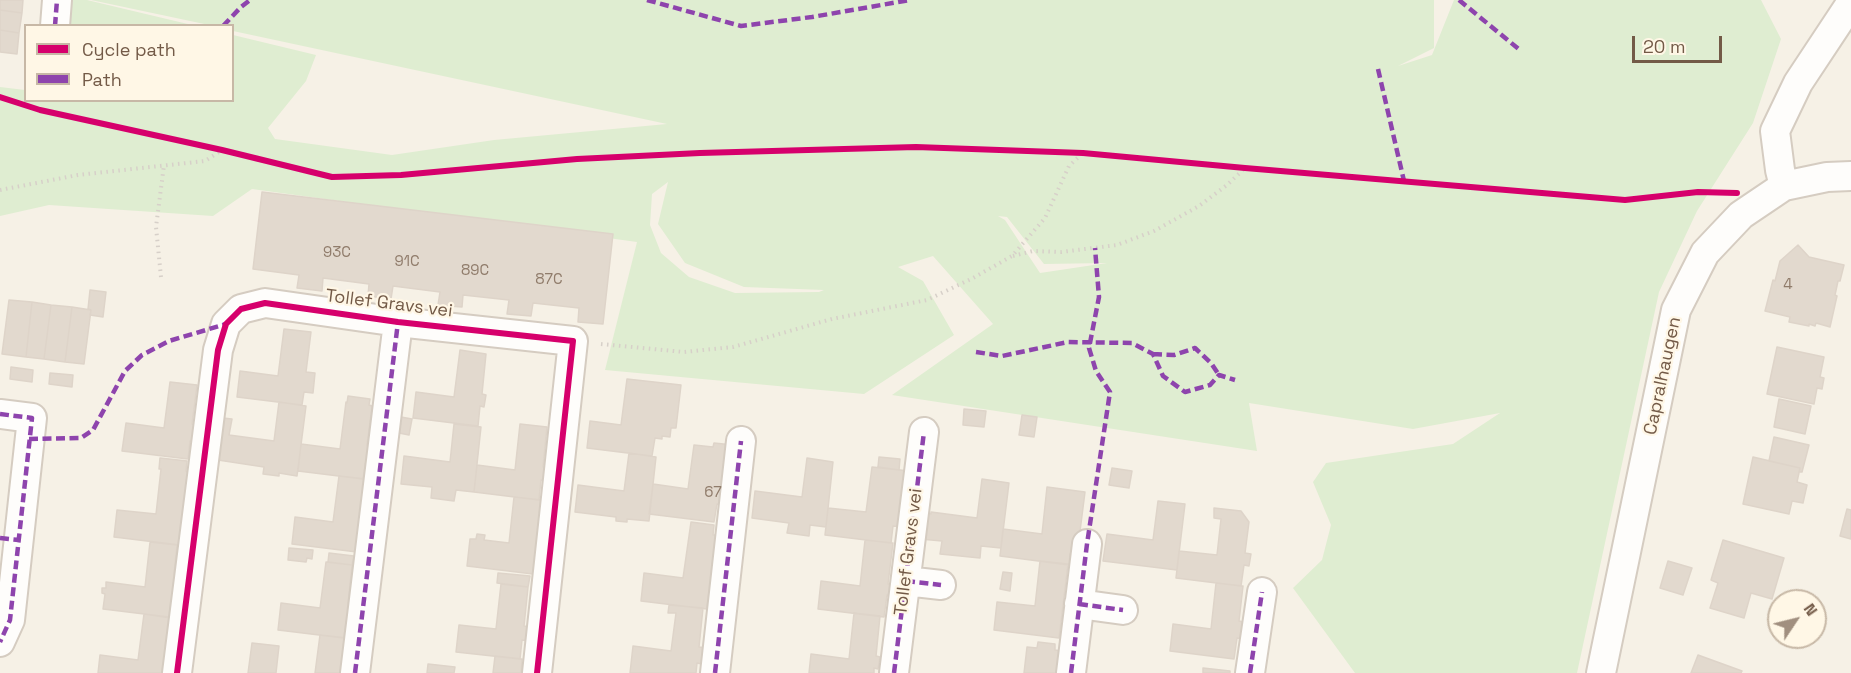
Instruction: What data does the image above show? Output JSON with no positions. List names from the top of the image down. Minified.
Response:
{"streets":{"street":["Tollef Gravs vei","Capralhaugen"]},"house_numbers":["93C","91C","89C","87C","4","67"],"legend":["Cycle path","Path"],"scale_bar":"20 m","north":"top right"}
